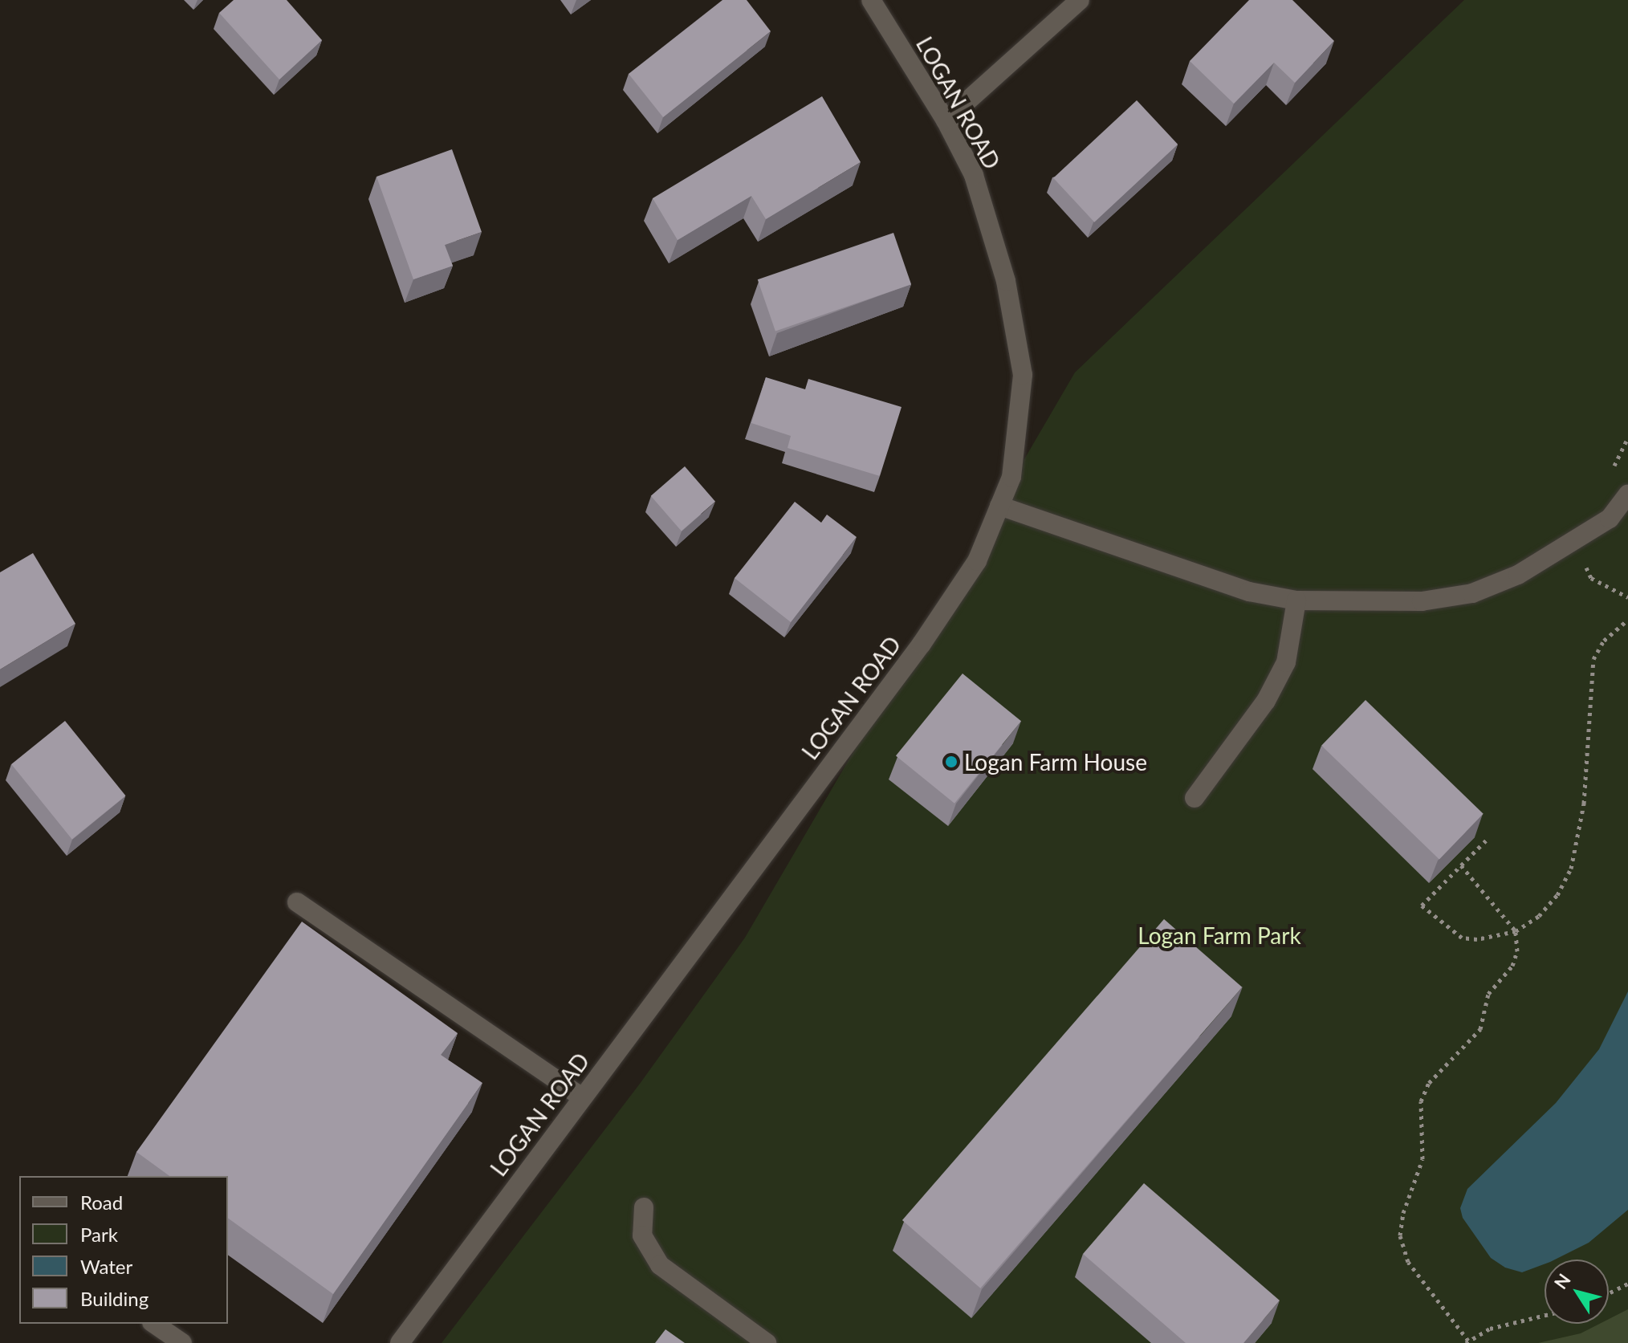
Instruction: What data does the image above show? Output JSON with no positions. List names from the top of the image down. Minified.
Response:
{"streets":{"street":["LOGAN ROAD"]},"parks":["Logan Farm Park"],"places":["Logan Farm House"],"legend":["Road","Park","Water","Building"],"north":"top left"}
